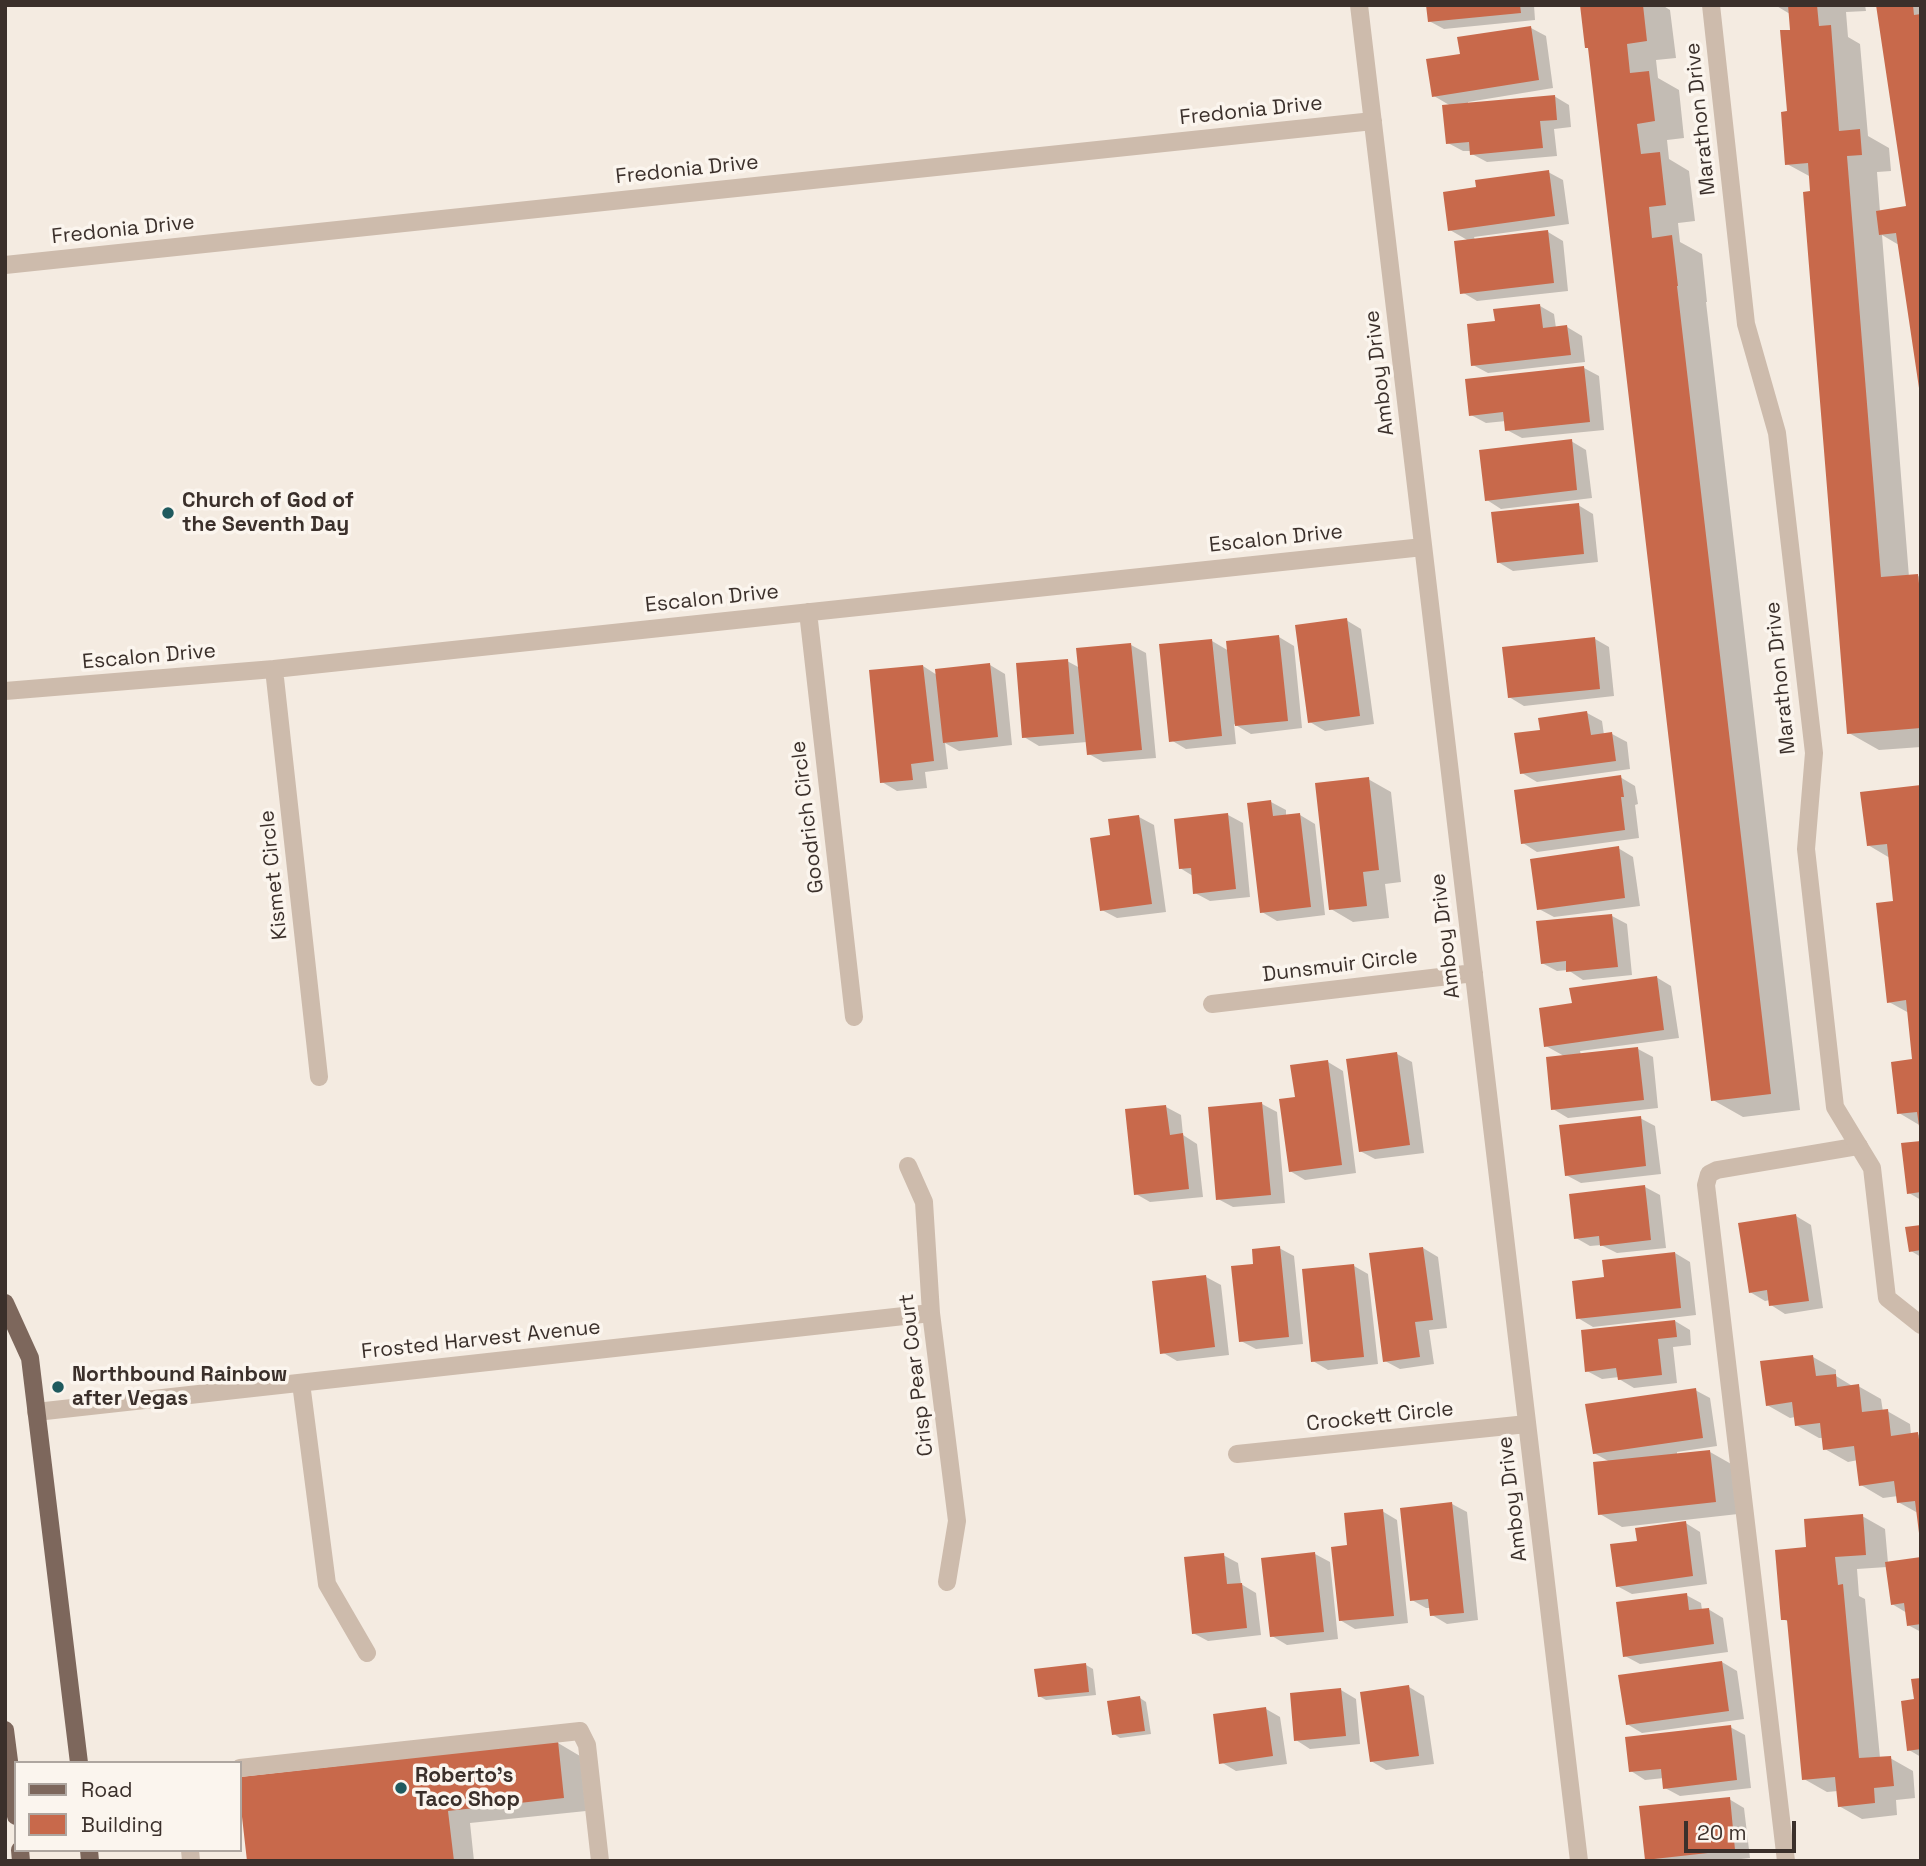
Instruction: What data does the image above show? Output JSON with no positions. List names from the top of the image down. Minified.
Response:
{"streets":{"street":["Fredonia Drive","Marathon Drive","Amboy Drive","Escalon Drive","Goodrich Circle","Kismet Circle","Dunsmuir Circle","Frosted Harvest Avenue","Crisp Pear Court","Crockett Circle"]},"crossings":[["Fredonia Drive","Amboy Drive"],["Amboy Drive","Escalon Drive"],["Amboy Drive","Dunsmuir Circle"],["Amboy Drive","Crockett Circle"],["Escalon Drive","Goodrich Circle"],["Escalon Drive","Kismet Circle"],["Frosted Harvest Avenue","Crisp Pear Court"]],"places":["Church of God of the Seventh Day","Northbound Rainbow after Vegas","Roberto's Taco Shop"],"legend":["Road","Building"],"scale_bar":"20 m"}
